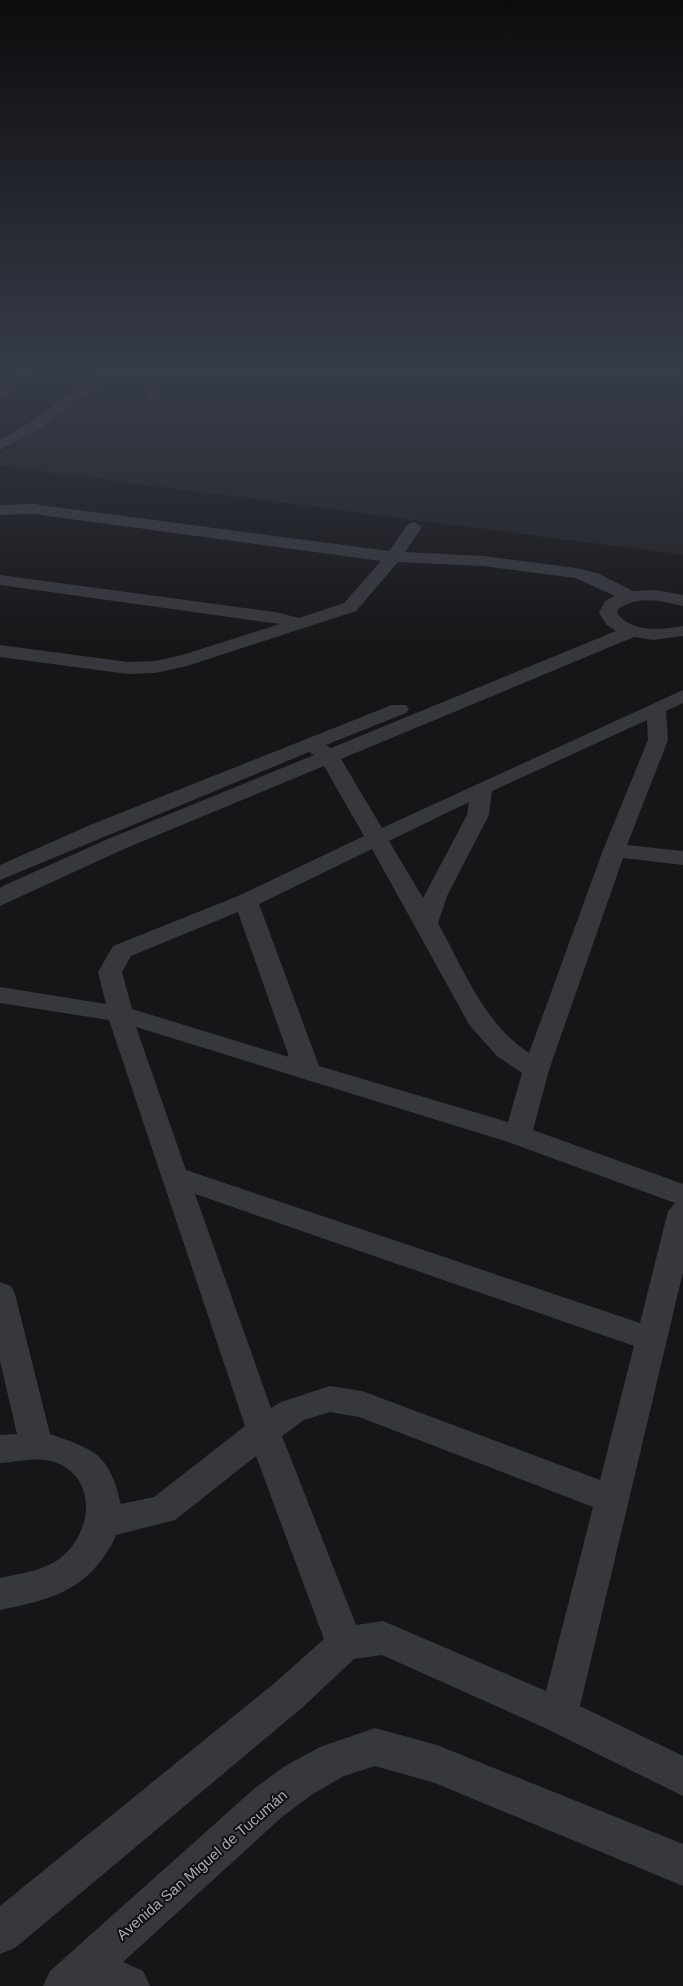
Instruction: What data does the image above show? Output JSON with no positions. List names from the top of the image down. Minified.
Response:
{"streets":{"street":["Avenida San Miguel de Tucumán"]}}
